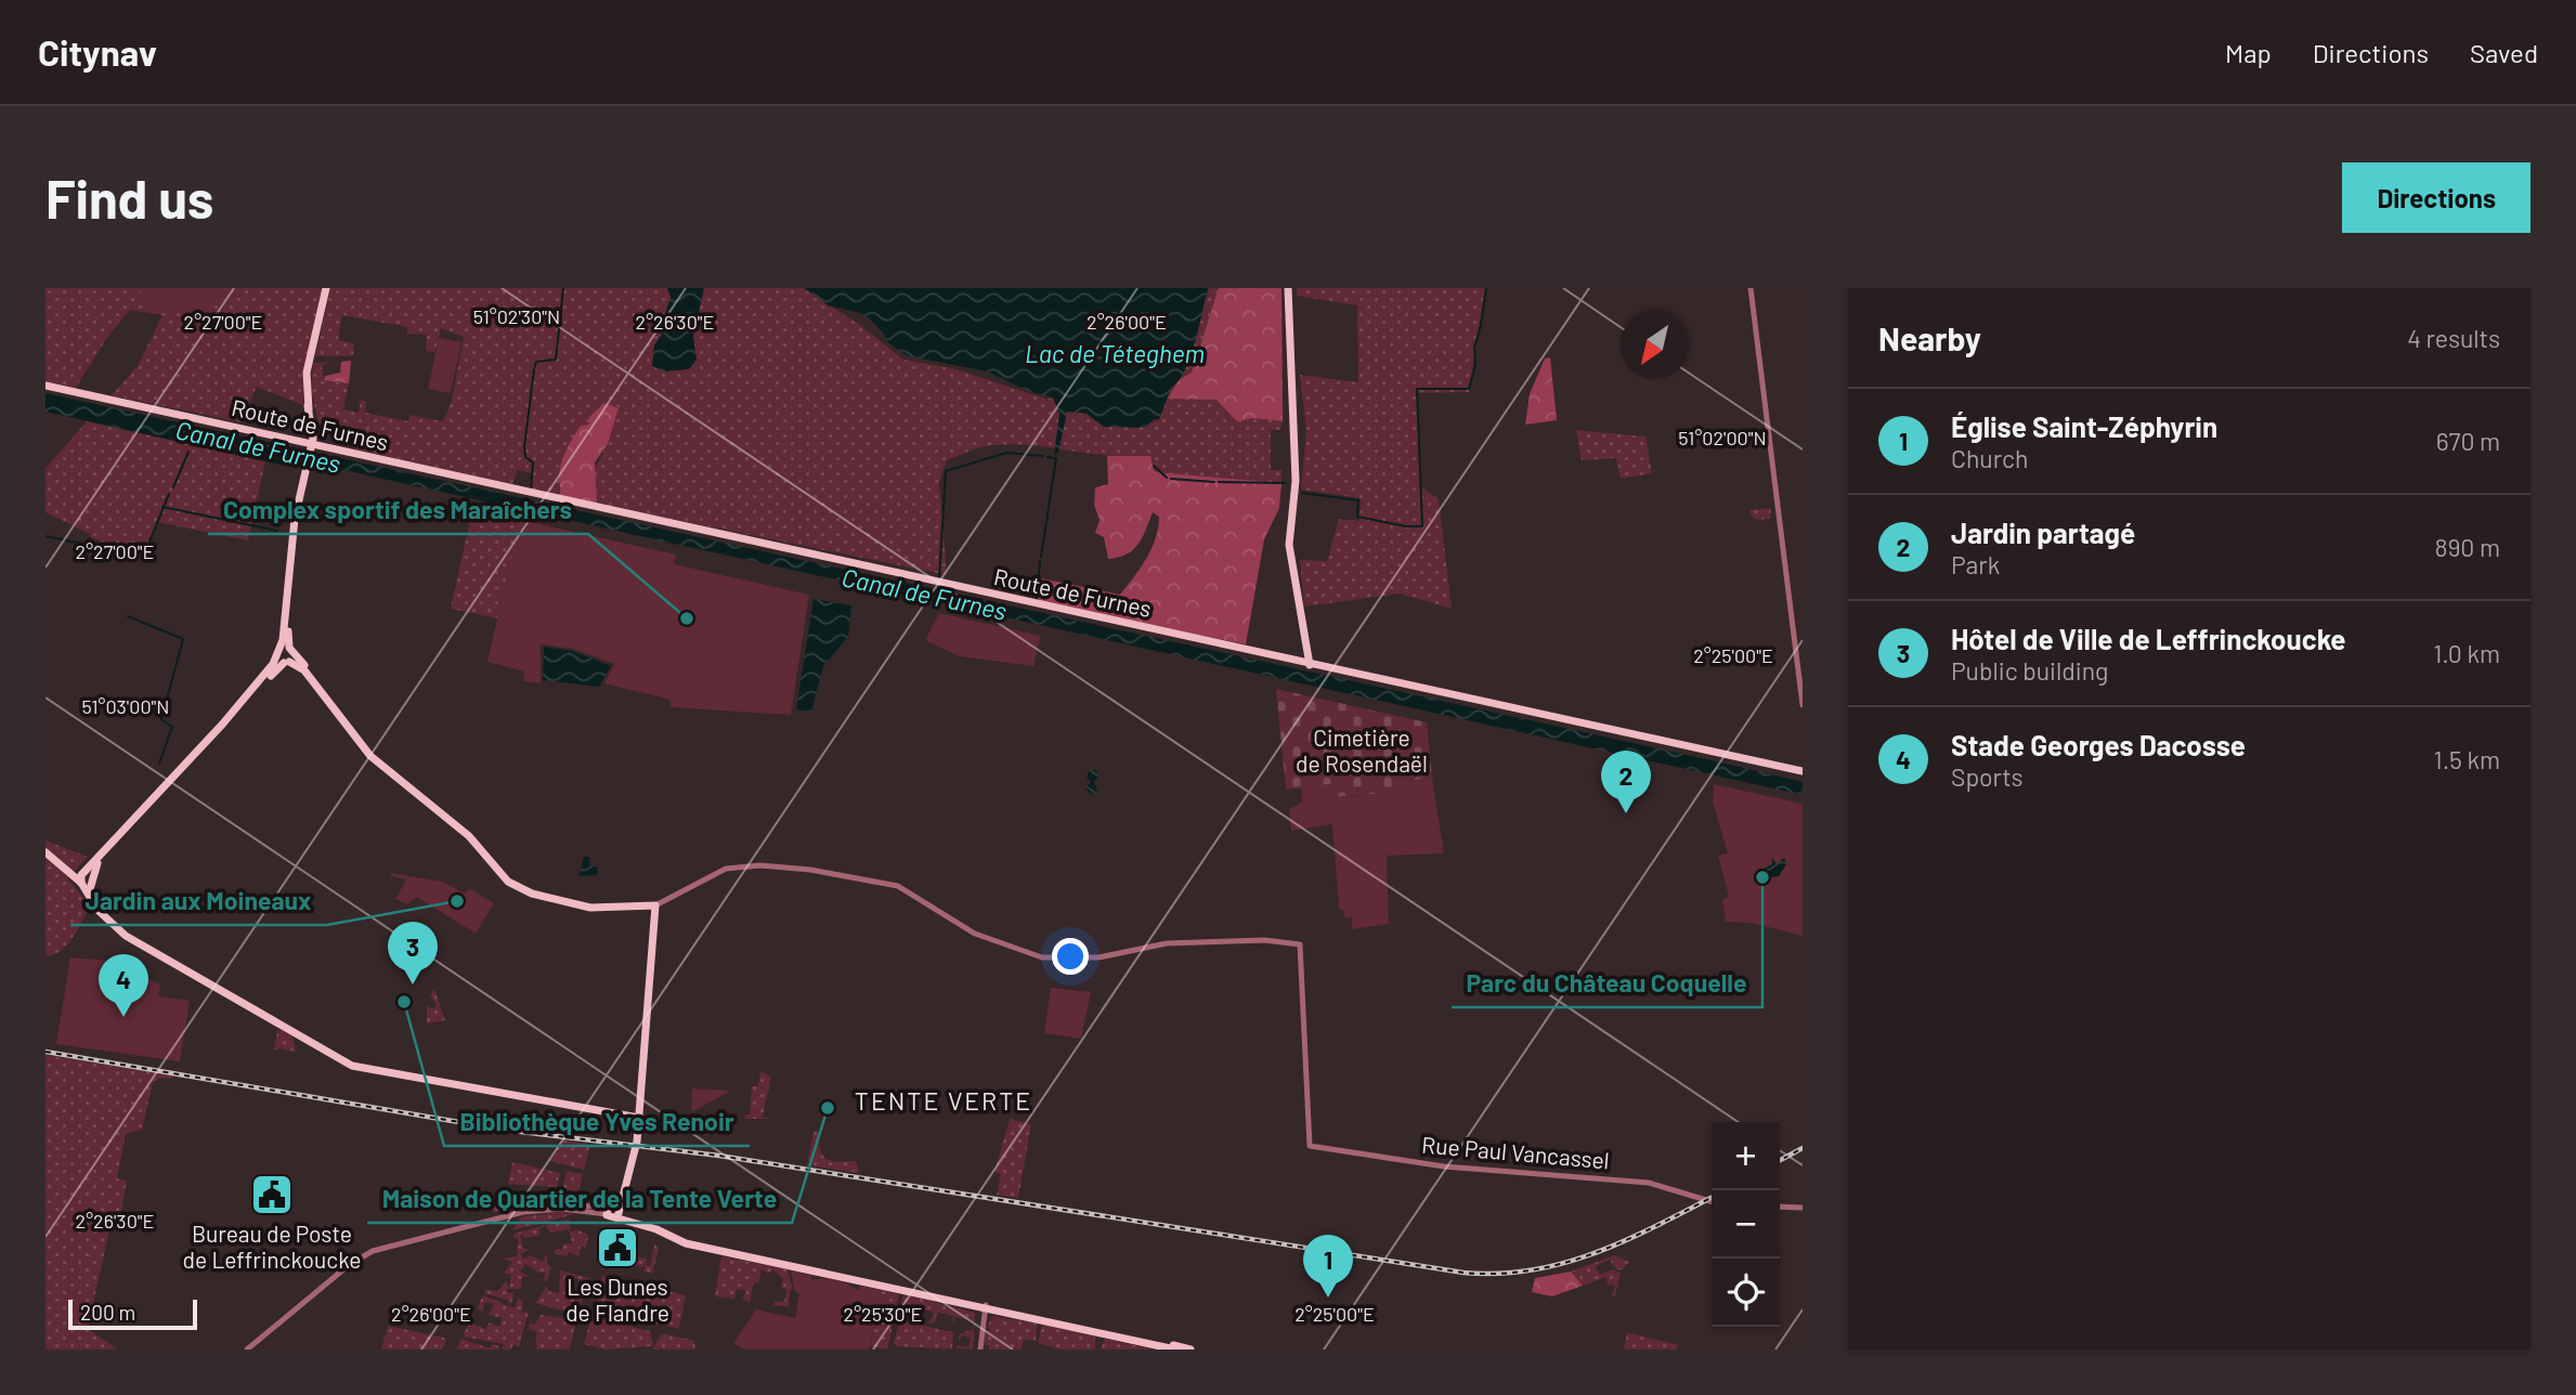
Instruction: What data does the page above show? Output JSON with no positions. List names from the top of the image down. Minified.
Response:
{"streets":{"main road":["Route de Furnes"],"street":["Rue Paul Vancassel"]},"districts":["TENTE VERTE"],"water":["Lac de Téteghem","Canal de Furnes"],"parks":["Cimetière de Rosendaël"],"places":{"other":["Complex sportif des Maraîchers","Parc du Château Coquelle","Jardin aux Moineaux","Bibliothèque Yves Renoir","Maison de Quartier de la Tente Verte"],"public building":["Bureau de Poste de Leffrinckoucke","Les Dunes de Flandre"]},"scale_bar":"200 m","north":"bottom left","page":{"header":"Citynav","nav":["Map","Directions","Saved"],"buttons":"Directions","title":"Find us","heading":["Nearby","4 results"],"list":[{"mark":"1","name":"Église Saint-Zéphyrin","note":"Church","value":"670 m"},{"mark":"2","name":"Jardin partagé","note":"Park","value":"890 m"},{"mark":"3","name":"Hôtel de Ville de Leffrinckoucke","note":"Public building","value":"1.0 km"},{"mark":"4","name":"Stade Georges Dacosse","note":"Sports","value":"1.5 km"}],"pins":["2","3","4","1"],"map_buttons":["+","−"],"scale":"200 m"},"coordinates":["51°02'30\"N","2°27'00\"E","2°26'30\"E","2°26'00\"E","51°02'00\"N","2°25'00\"E","51°03'00\"N","2°25'30\"E"]}
